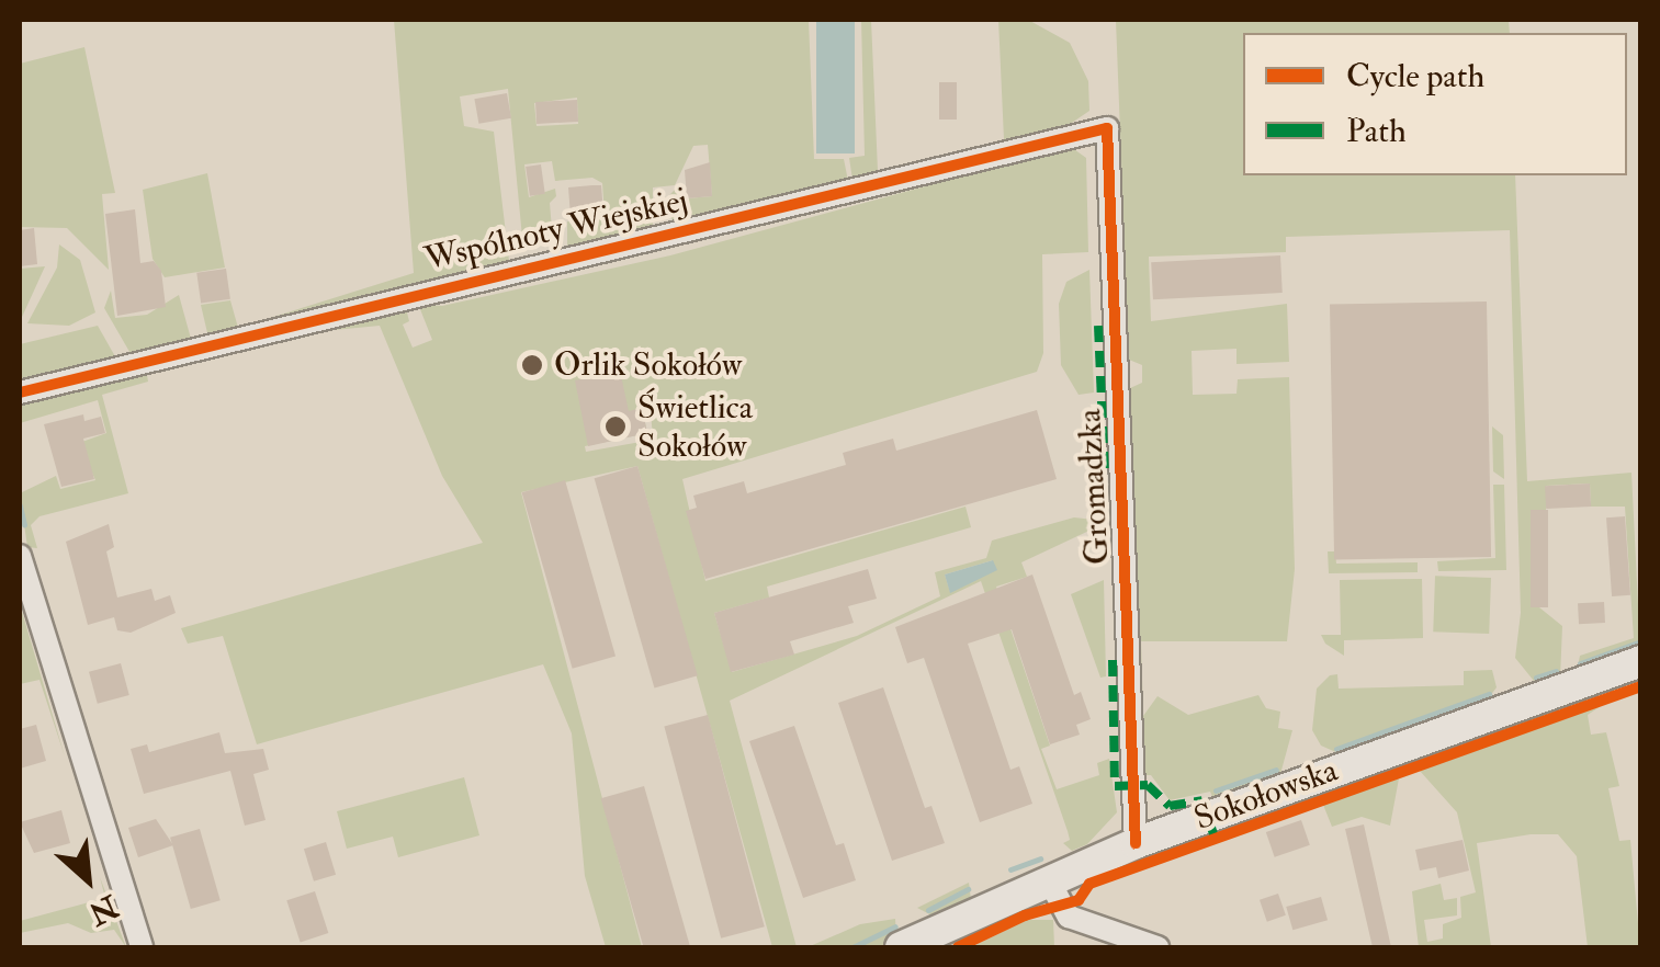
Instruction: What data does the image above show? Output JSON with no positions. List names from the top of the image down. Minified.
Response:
{"streets":{"street":["Wspólnoty Wiejskiej","Gromadzka","Sokołowska"]},"crossings":[["Wspólnoty Wiejskiej","Gromadzka"],["Gromadzka","Sokołowska"]],"places":["Orlik Sokołów","Świetlica Sokołów"],"legend":["Cycle path","Path"],"north":"bottom right"}
